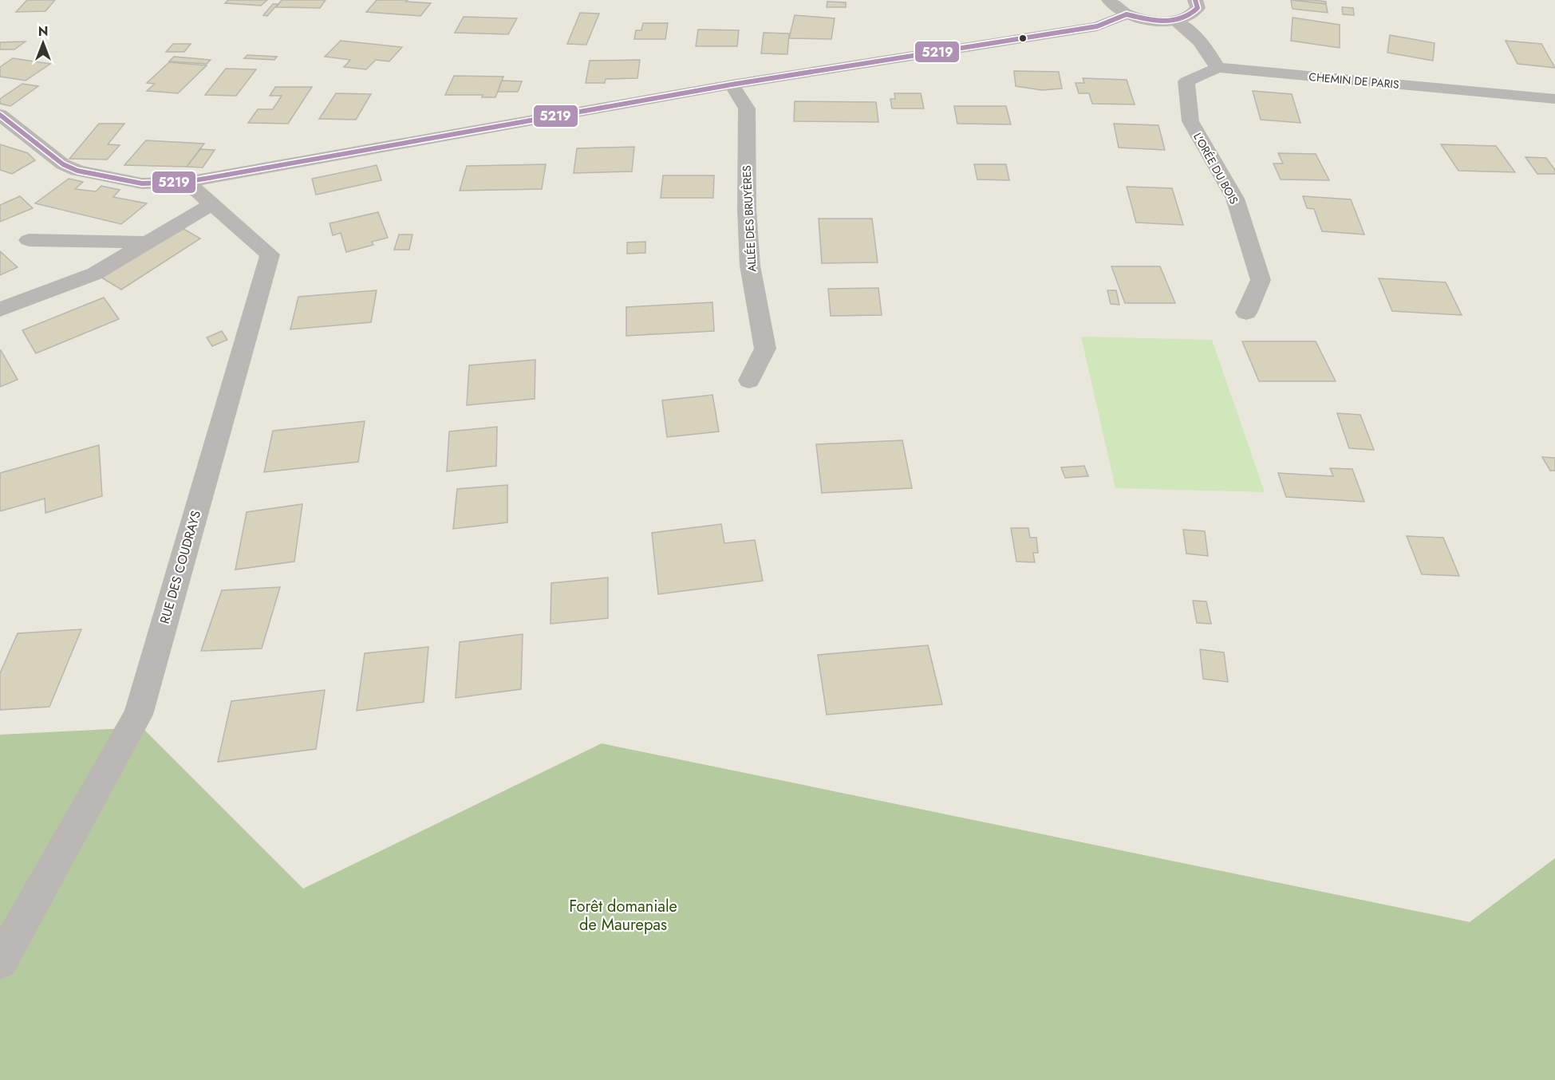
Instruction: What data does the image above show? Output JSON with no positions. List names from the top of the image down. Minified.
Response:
{"streets":{"street":["CHEMIN DE PARIS","L'ORÉE DU BOIS","ALLÉE DES BRUYÈRES","RUE DES COUDRAYS"]},"crossings":[["CHEMIN DE PARIS","L'ORÉE DU BOIS"]],"parks":["Forêt domaniale de Maurepas"],"lines":["transit line 5219"],"north":"top"}
